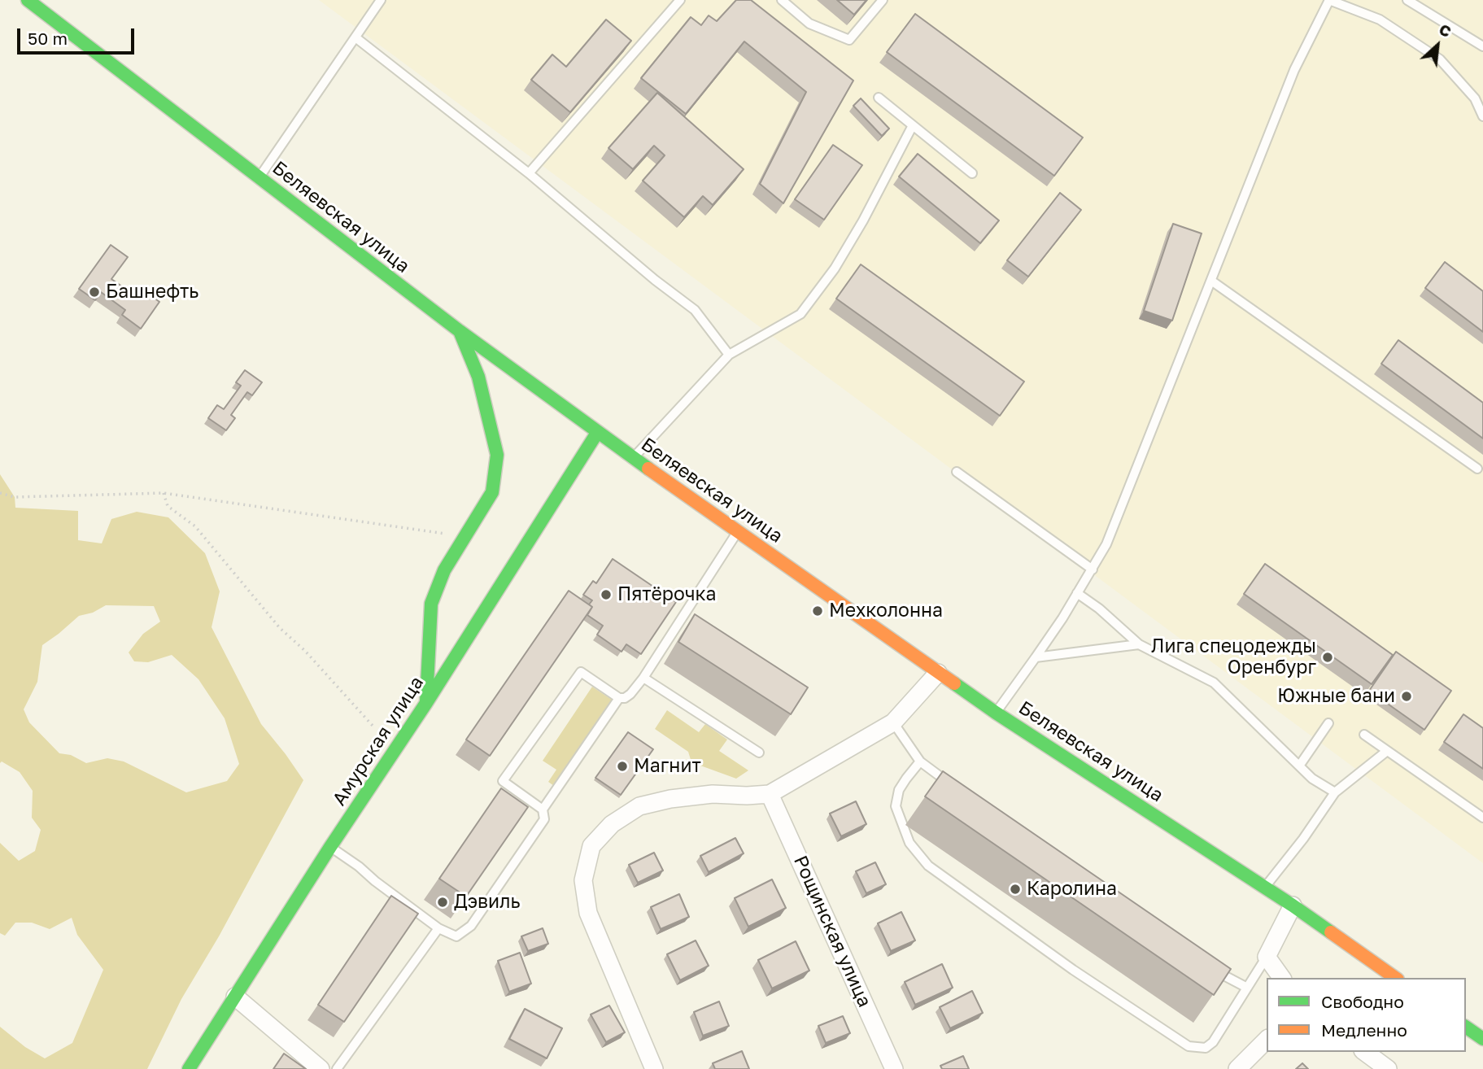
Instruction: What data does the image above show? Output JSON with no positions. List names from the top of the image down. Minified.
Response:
{"streets":{"main road":["Беляевская улица","Амурская улица"],"street":["Рощинская улица"]},"crossings":[["Беляевская улица","Амурская улица"]],"places":["Башнефть","Пятёрочка","Мехколонна","Лига спецодежды Оренбург","Южные бани","Магнит","Каролина","Дэвиль"],"legend":["Свободно","Медленно"],"scale_bar":"50 m","north":"top right"}
